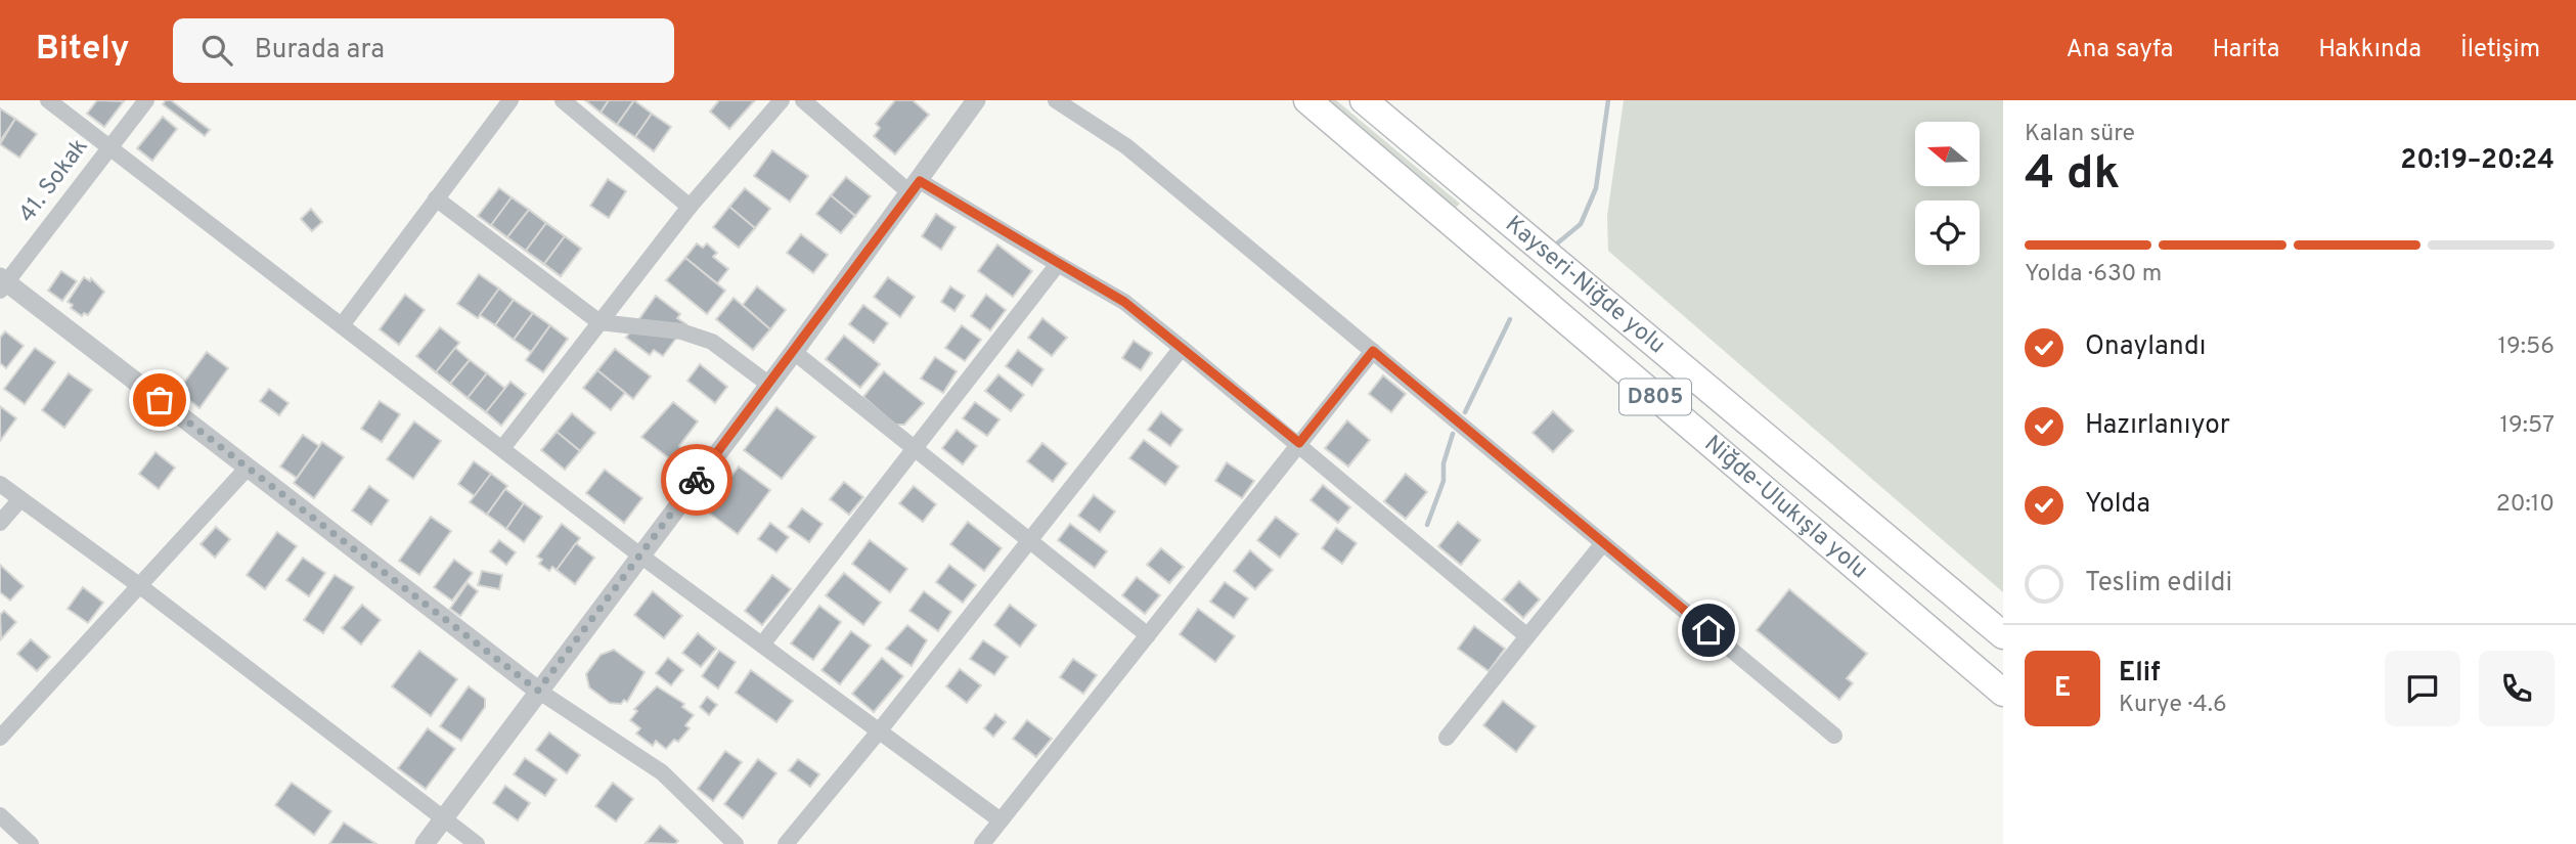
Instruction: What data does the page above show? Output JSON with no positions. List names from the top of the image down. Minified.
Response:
{"streets":{"highway":["Kayseri-Niğde yolu","D805","Niğde-Ulukışla yolu"],"street":["41. Sokak"]},"north":"left","page":{"header":"Bitely","search":"Burada ara","nav":["Ana sayfa","Harita","Hakkında","İletişim"],"heading":["4 dk","Kalan süre","20:19–20:24"],"panel":["Elif","Kurye · 4.6"],"bar":"Yolda · 630 m","list":[["Onaylandı","19:56"],["Hazırlanıyor","19:57"],["Yolda","20:10"],"Teslim edildi"],"round":"E"}}
